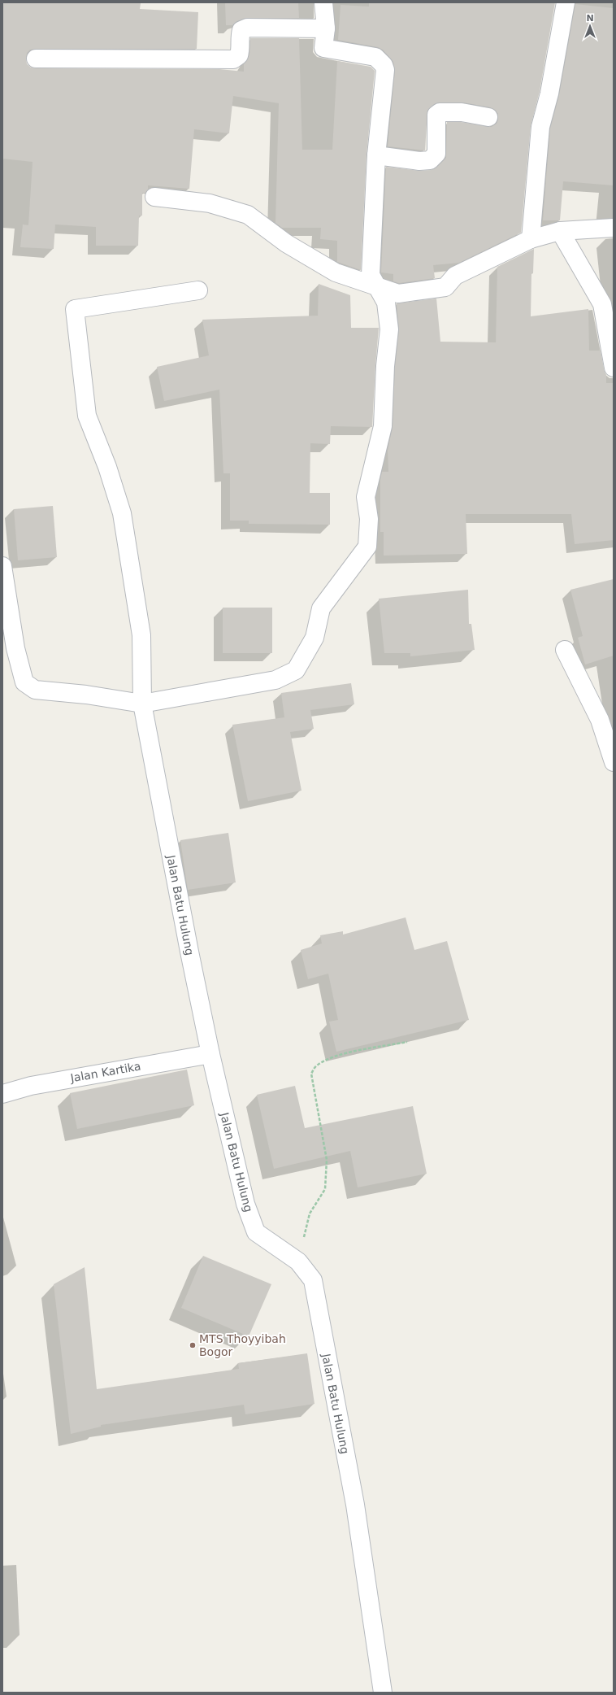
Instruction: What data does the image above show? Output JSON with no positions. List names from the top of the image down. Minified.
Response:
{"streets":{"street":["Jalan Batu Hulung","Jalan Kartika"]},"crossings":[["Jalan Batu Hulung","Jalan Kartika"]],"places":["MTS Thoyyibah Bogor"],"north":"top"}
